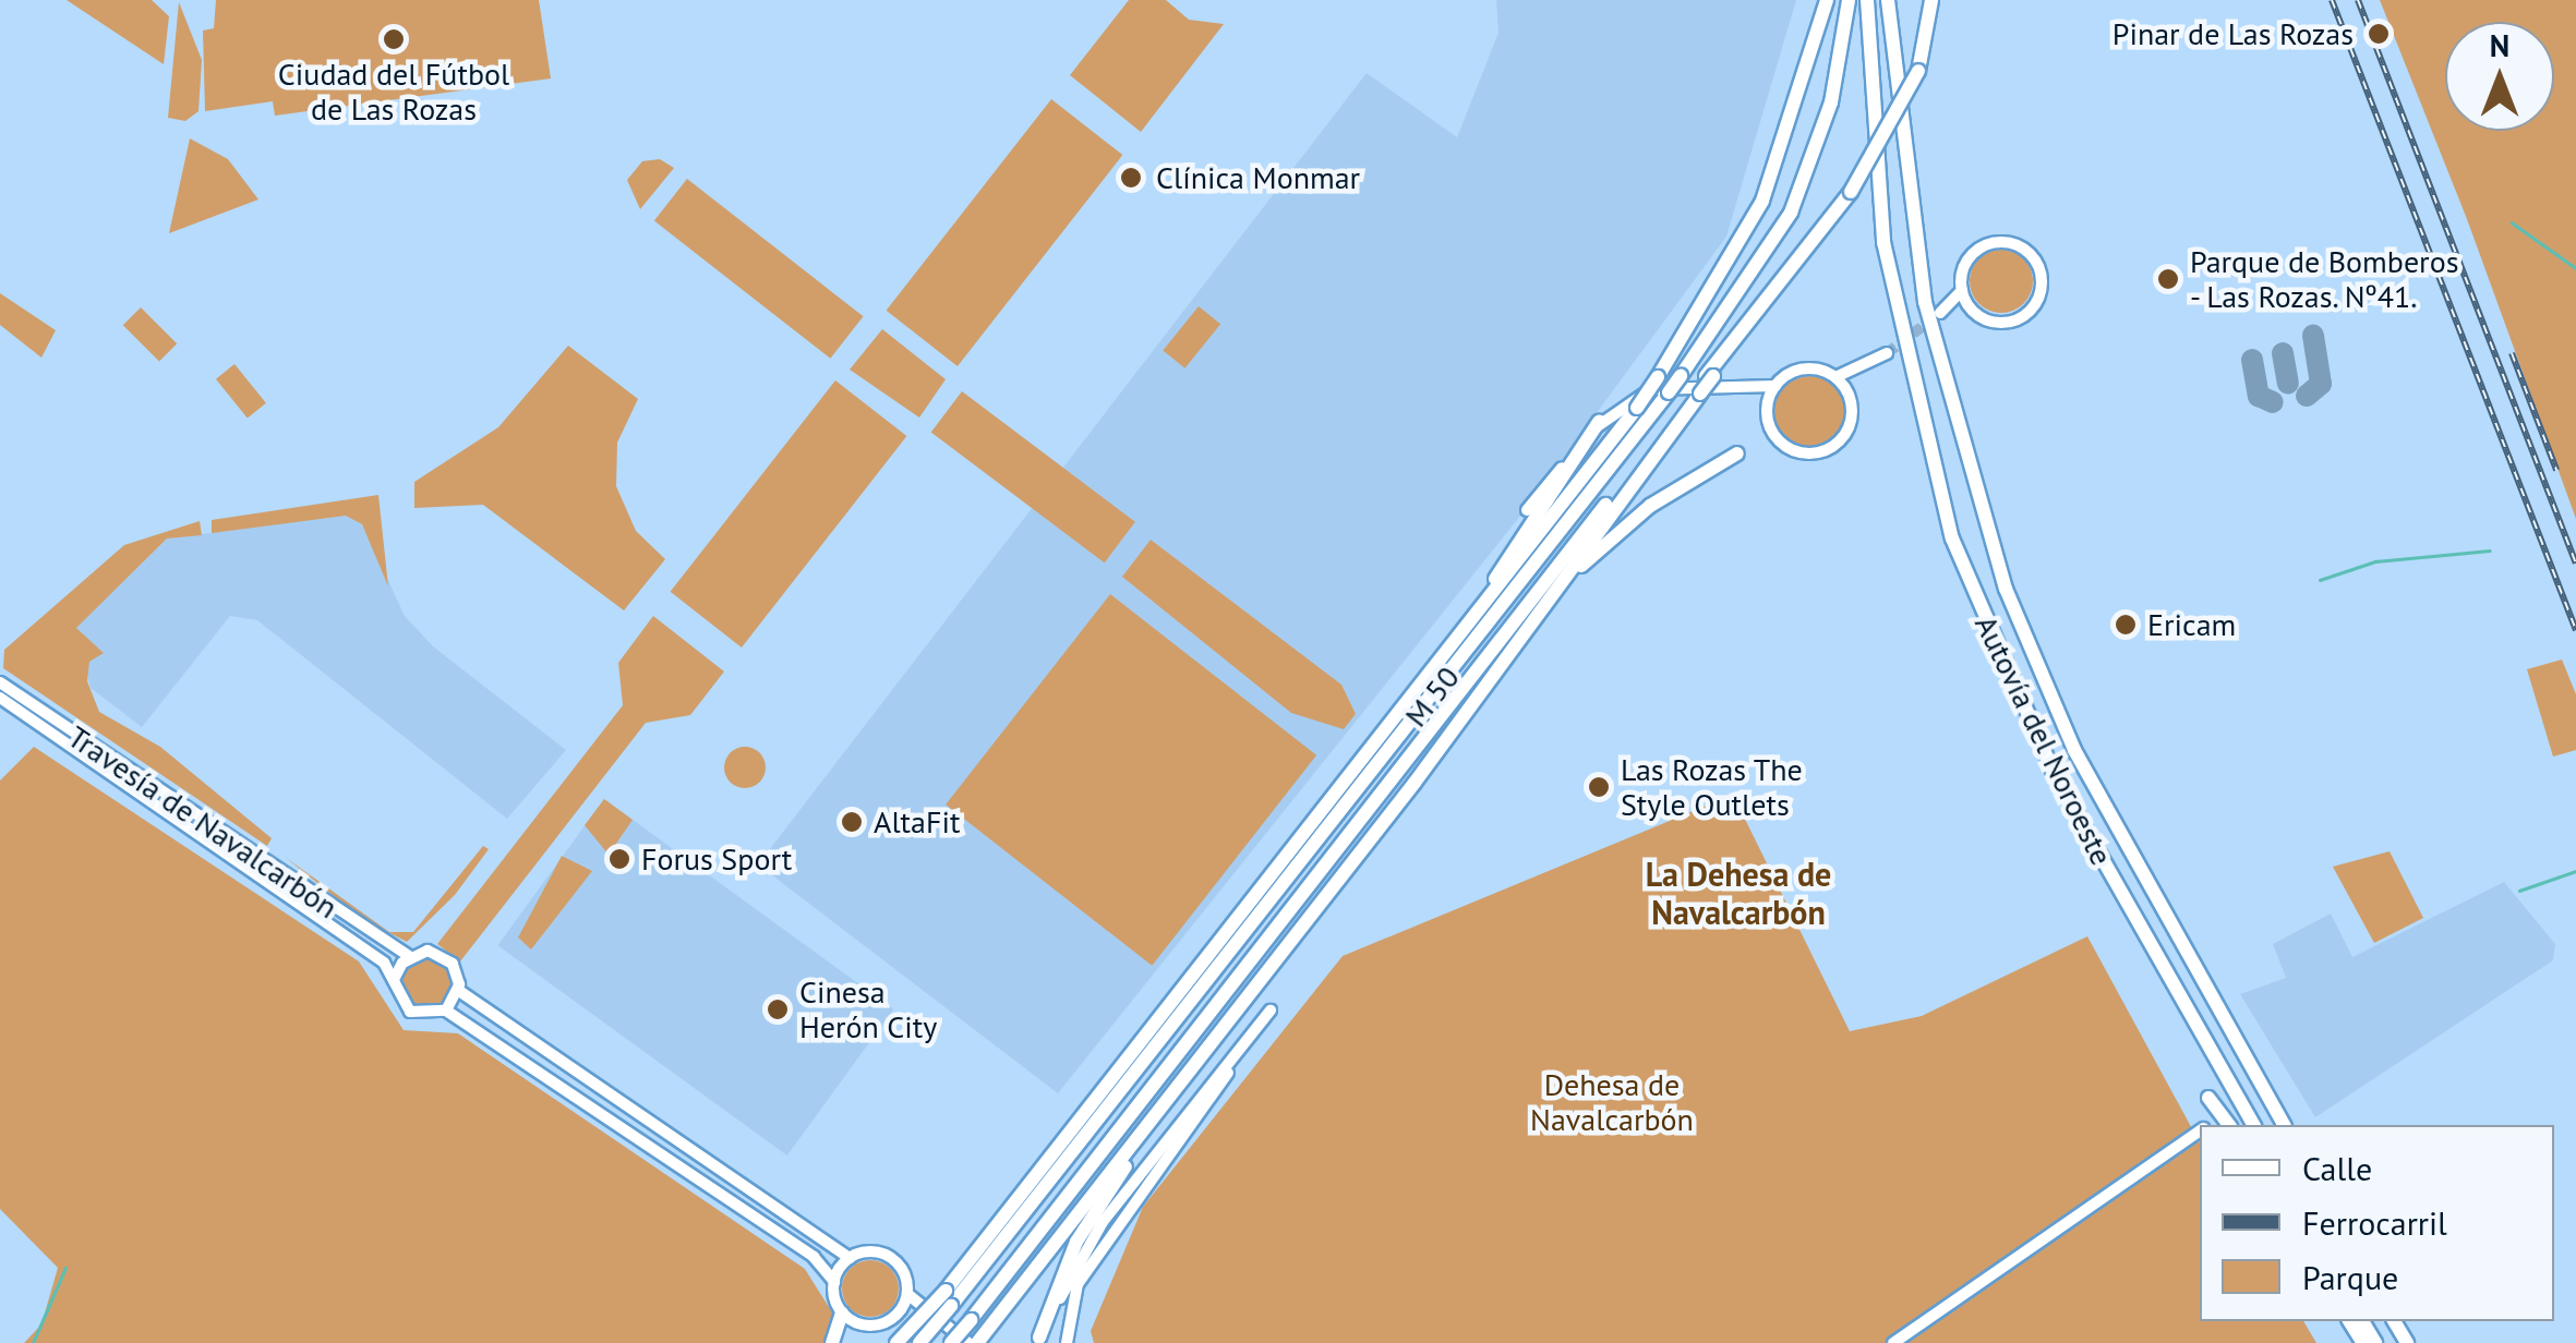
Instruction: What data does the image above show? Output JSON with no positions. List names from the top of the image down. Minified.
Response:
{"streets":{"highway":["M 50","Autovía del Noroeste"],"street":["Travesía de Navalcarbón"]},"districts":["La Dehesa de Navalcarbón"],"parks":["Dehesa de Navalcarbón"],"places":["Pinar de Las Rozas","Ciudad del Fútbol de Las Rozas","Clínica Monmar","Parque de Bomberos - Las Rozas. Nº41.","Ericam","Las Rozas The Style Outlets","AltaFit","Forus Sport","Cinesa Herón City"],"legend":["Calle","Ferrocarril","Parque"],"north":"top"}
